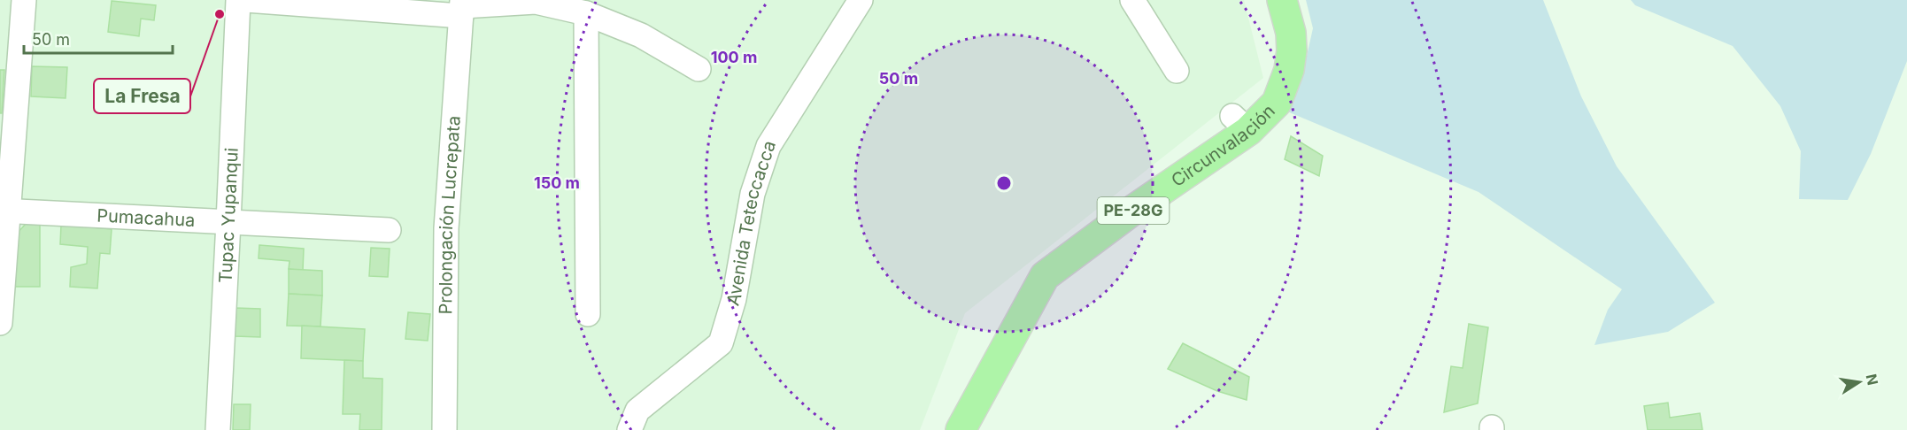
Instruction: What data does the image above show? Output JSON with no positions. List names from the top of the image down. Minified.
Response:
{"streets":{"highway":["Circunvalación","PE-28G"],"street":["Tupac Yupanqui","Prolongación Lucrepata","Pumacahua","Avenida Teteccacca"]},"crossings":[["Tupac Yupanqui","Pumacahua"]],"places":["La Fresa"],"scale_bar":"50 m","north":"right","rings":["100 m","50 m","150 m"]}
